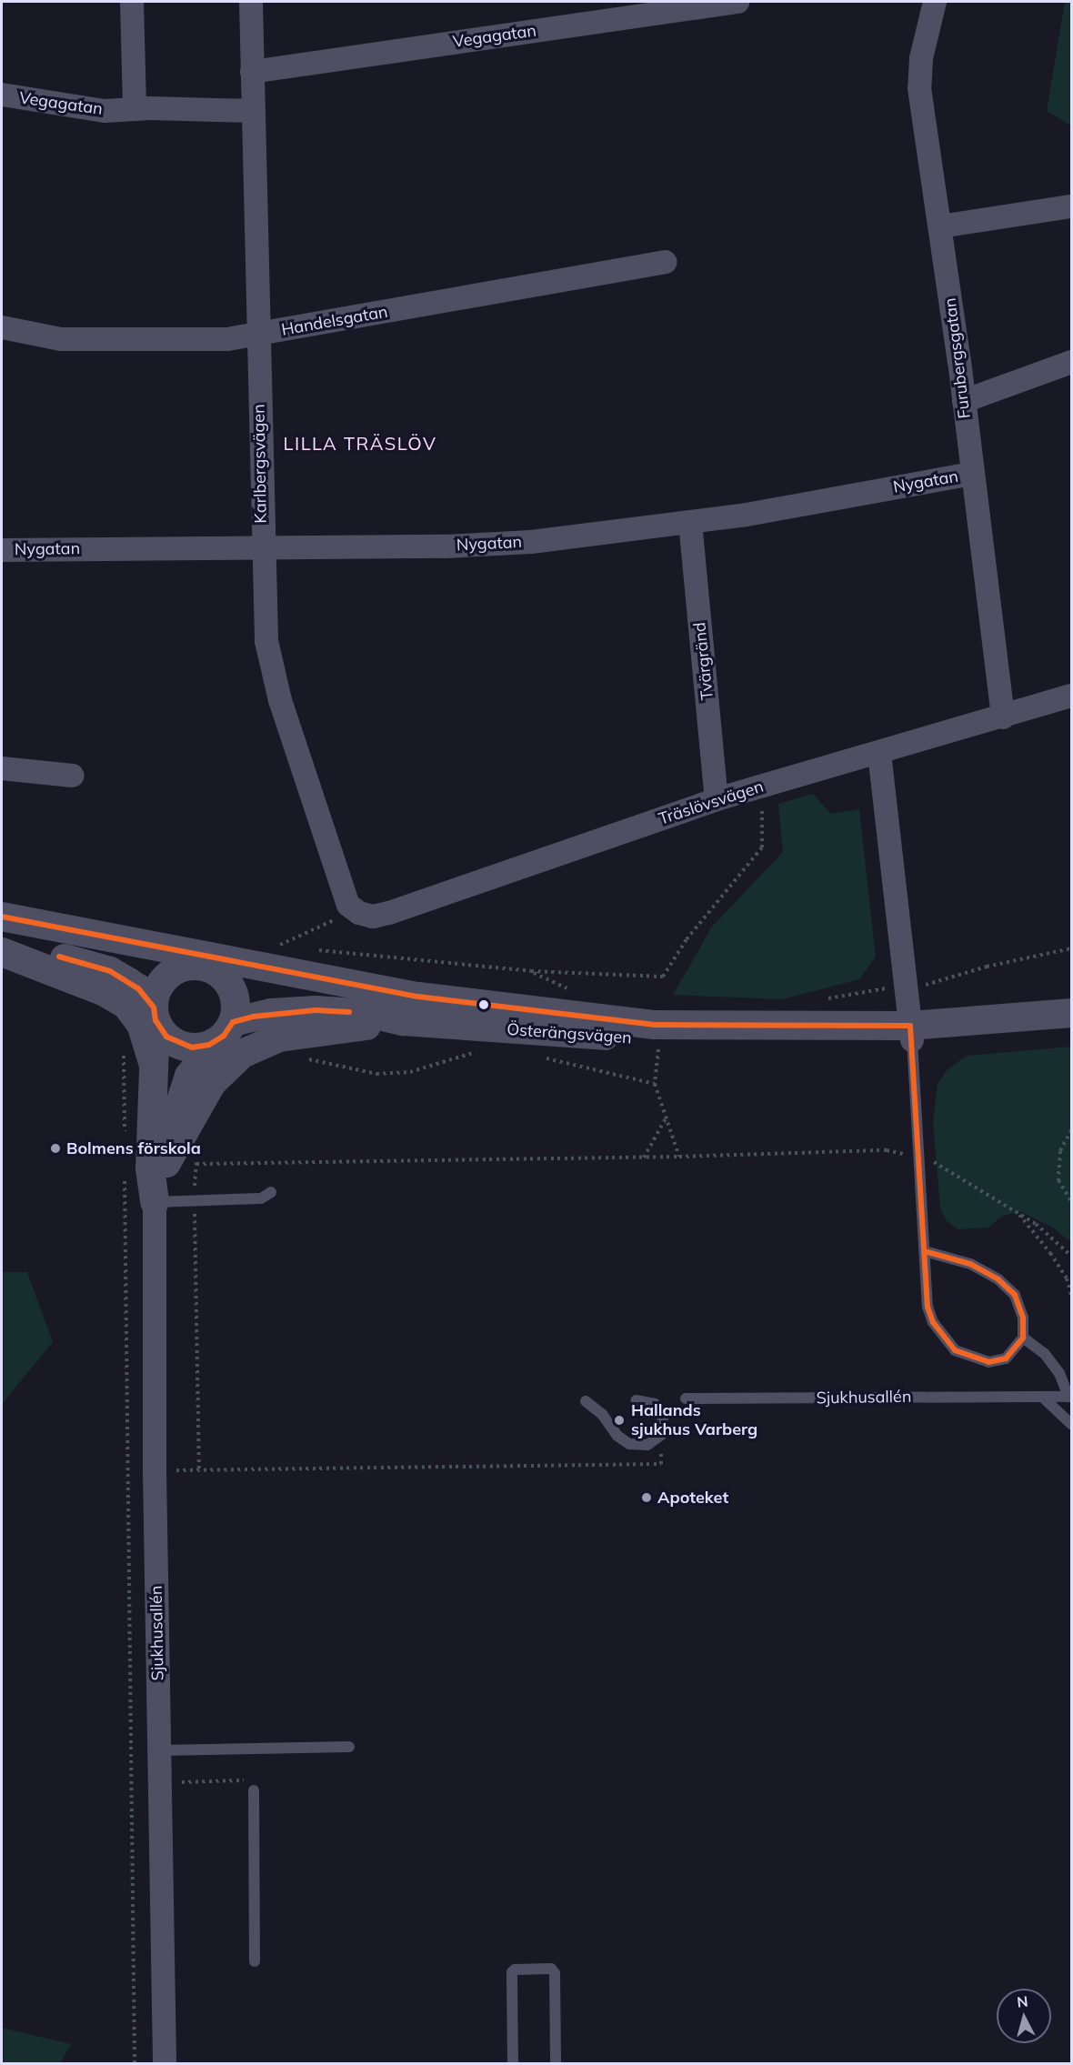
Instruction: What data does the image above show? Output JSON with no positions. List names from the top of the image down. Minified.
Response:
{"streets":{"street":["Vegagatan","Handelsgatan","Furubergsgatan","Karlbergsvägen","Nygatan","Tvärgränd","Träslövsvägen","Österängsvägen","Sjukhusallén"]},"crossings":[["Vegagatan","Karlbergsvägen"],["Handelsgatan","Karlbergsvägen"],["Furubergsgatan","Nygatan"],["Furubergsgatan","Träslövsvägen"],["Karlbergsvägen","Nygatan"],["Karlbergsvägen","Träslövsvägen"],["Nygatan","Tvärgränd"],["Tvärgränd","Träslövsvägen"]],"districts":["LILLA TRÄSLÖV"],"places":["Bolmens förskola","Hallands sjukhus Varberg","Apoteket"],"north":"top"}
